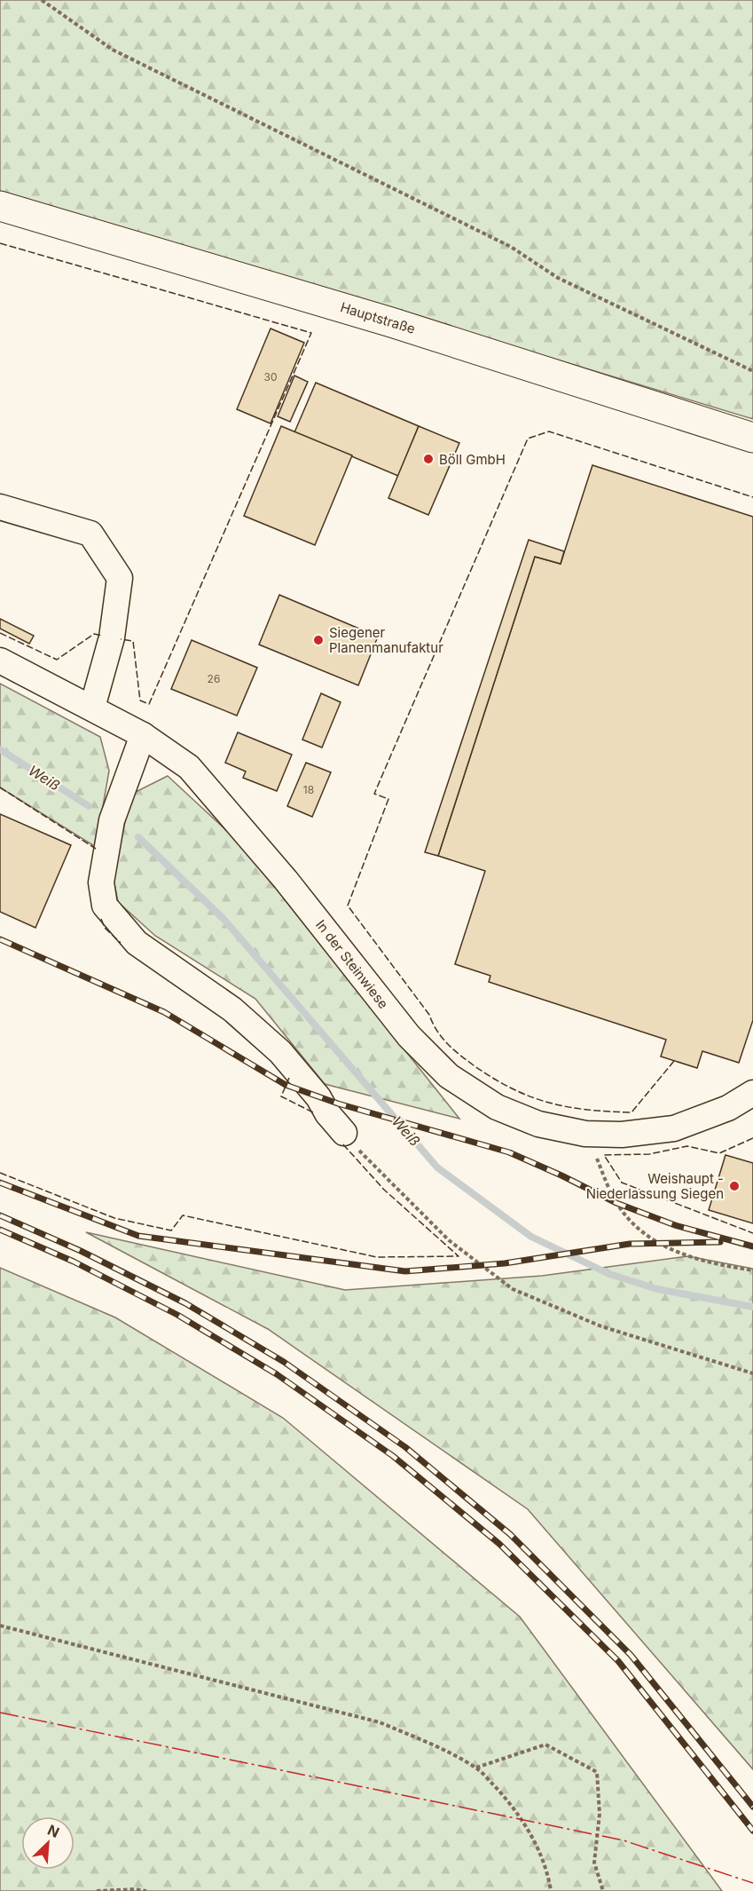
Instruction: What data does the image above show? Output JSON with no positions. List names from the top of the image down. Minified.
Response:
{"streets":{"main road":["Hauptstraße"],"street":["In der Steinwiese"]},"water":["Weiß"],"places":["Böll GmbH","Siegener Planenmanufaktur","Weishaupt - Niederlassung Siegen"],"house_numbers":["30","26","18"],"north":"top right"}
